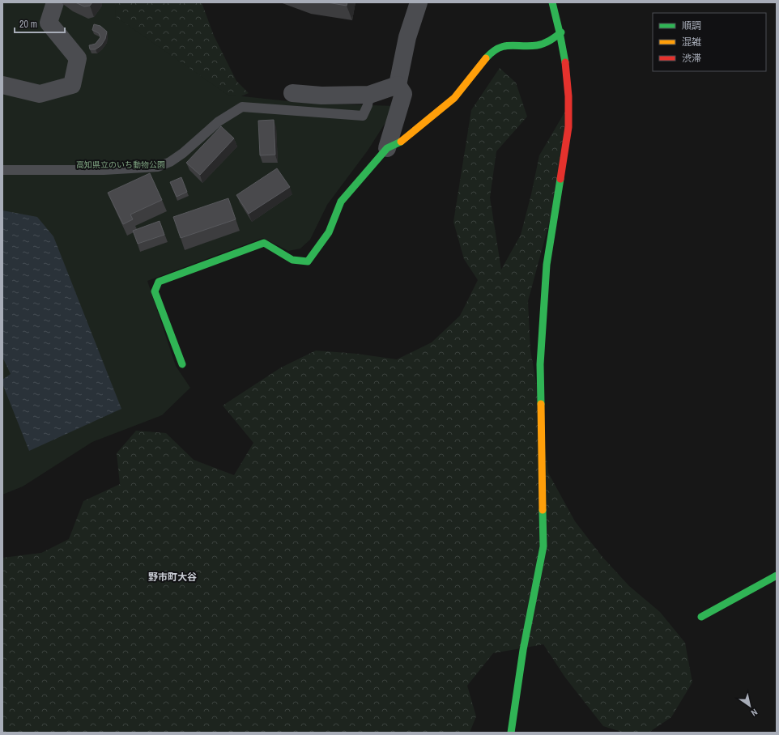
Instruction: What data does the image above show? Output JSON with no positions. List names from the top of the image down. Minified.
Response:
{"districts":["野市町大谷"],"parks":["高知県立のいち動物公園"],"legend":["順調","混雑","渋滞"],"scale_bar":"20 m","north":"bottom right"}
